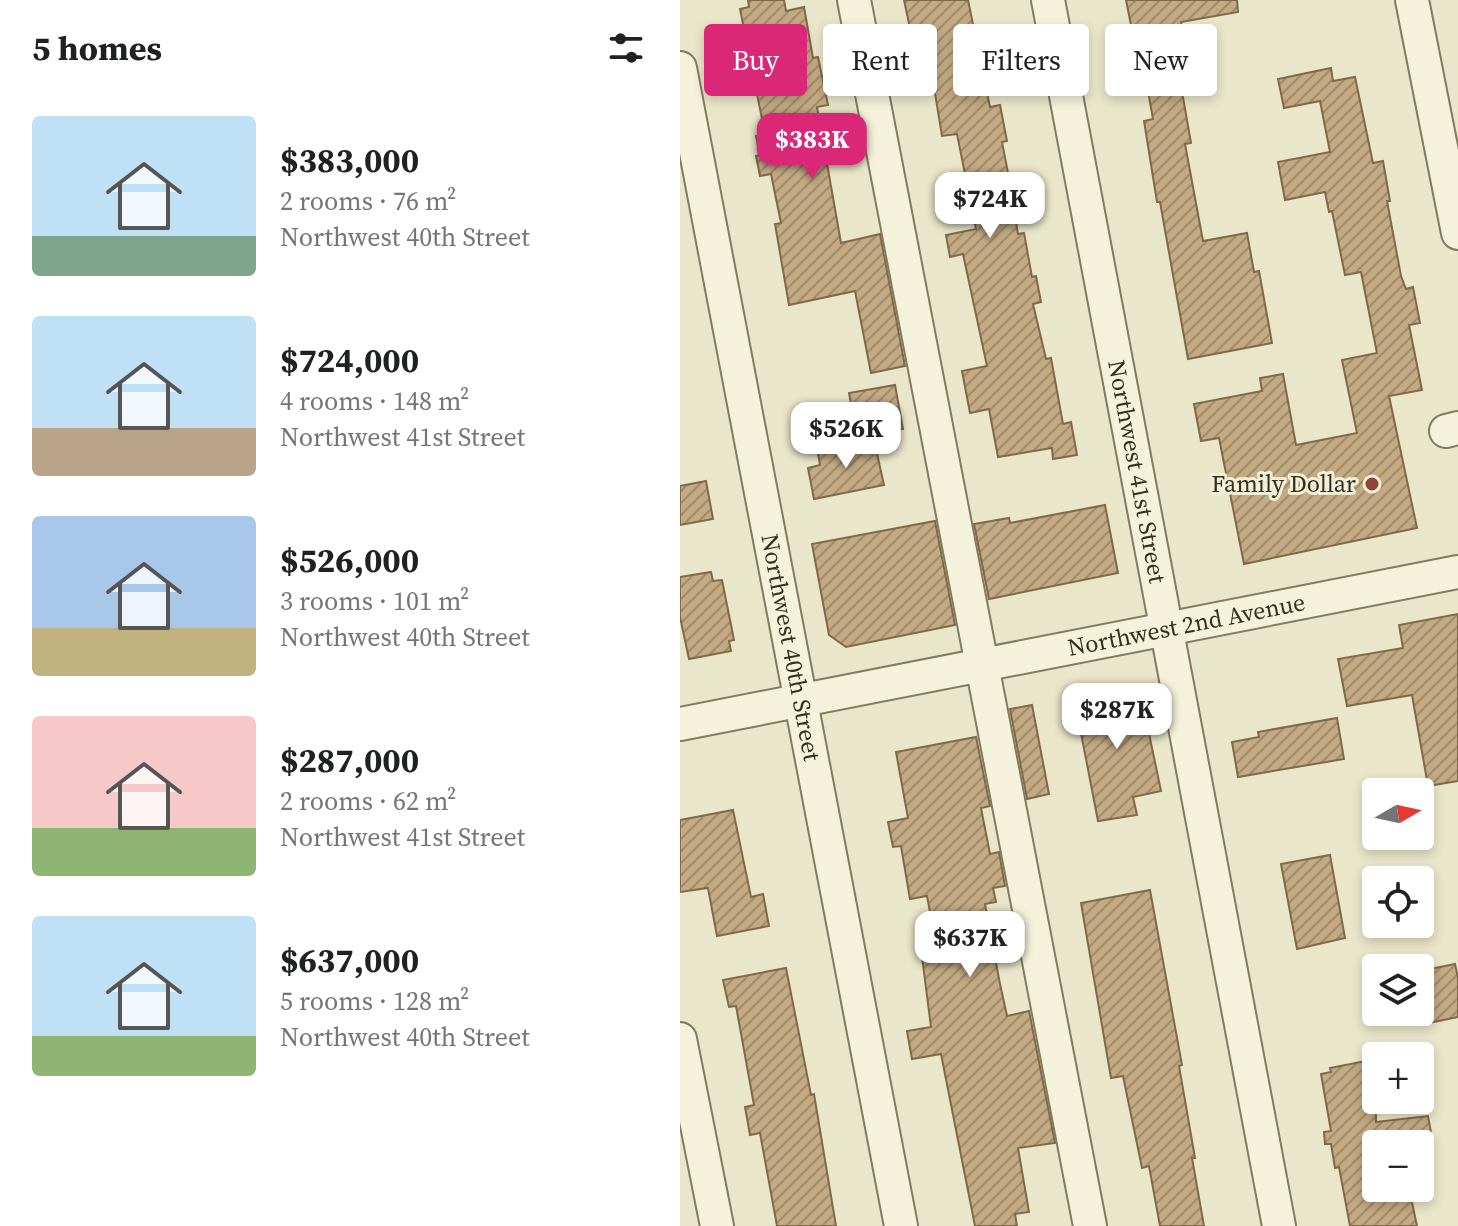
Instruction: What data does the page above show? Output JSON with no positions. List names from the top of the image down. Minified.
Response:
{"streets":{"street":["Northwest 41st Street","Northwest 2nd Avenue","Northwest 40th Street"]},"crossings":[["Northwest 41st Street","Northwest 2nd Avenue"],["Northwest 2nd Avenue","Northwest 40th Street"]],"places":["Family Dollar"],"north":"right","page":{"heading":"5 homes","chip":["Buy","Rent","Filters","New"],"list":[{"name":"$383,000","note":"2 rooms · 76 m² · Northwest 40th Street"},{"name":"$724,000","note":"4 rooms · 148 m² · Northwest 41st Street"},{"name":"$526,000","note":"3 rooms · 101 m² · Northwest 40th Street"},{"name":"$287,000","note":"2 rooms · 62 m² · Northwest 41st Street"},{"name":"$637,000","note":"5 rooms · 128 m² · Northwest 40th Street"}],"price":["$383K","$724K","$526K","$287K","$637K"],"map_buttons":["+","−"]}}
